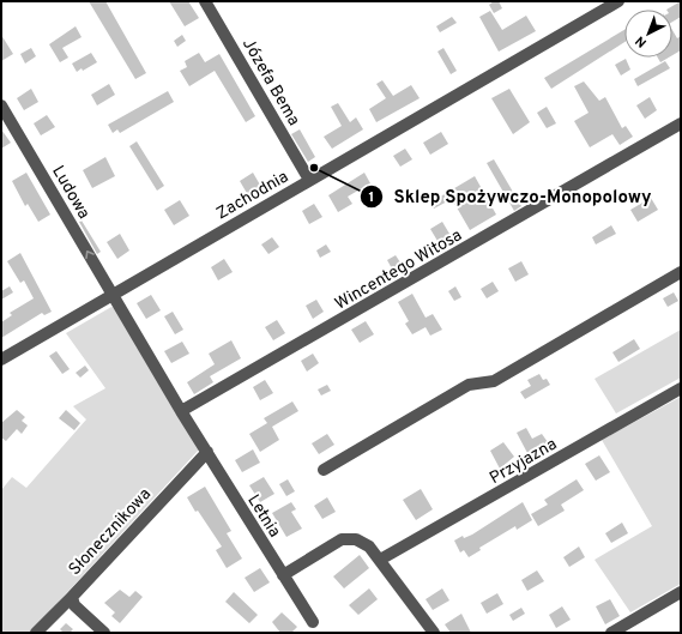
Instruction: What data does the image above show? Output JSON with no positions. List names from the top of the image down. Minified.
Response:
{"streets":{"street":["Józefa Bema","Ludowa","Zachodnia","Wincentego Witosa","Przyjazna","Letnia","Słonecznikowa"]},"crossings":[["Józefa Bema","Zachodnia"],["Ludowa","Zachodnia"],["Ludowa","Letnia"],["Zachodnia","Letnia"],["Wincentego Witosa","Letnia"],["Letnia","Słonecznikowa"]],"one_way":["Ludowa"],"places":["Sklep Spożywczo-Monopolowy"],"north":"bottom left"}
